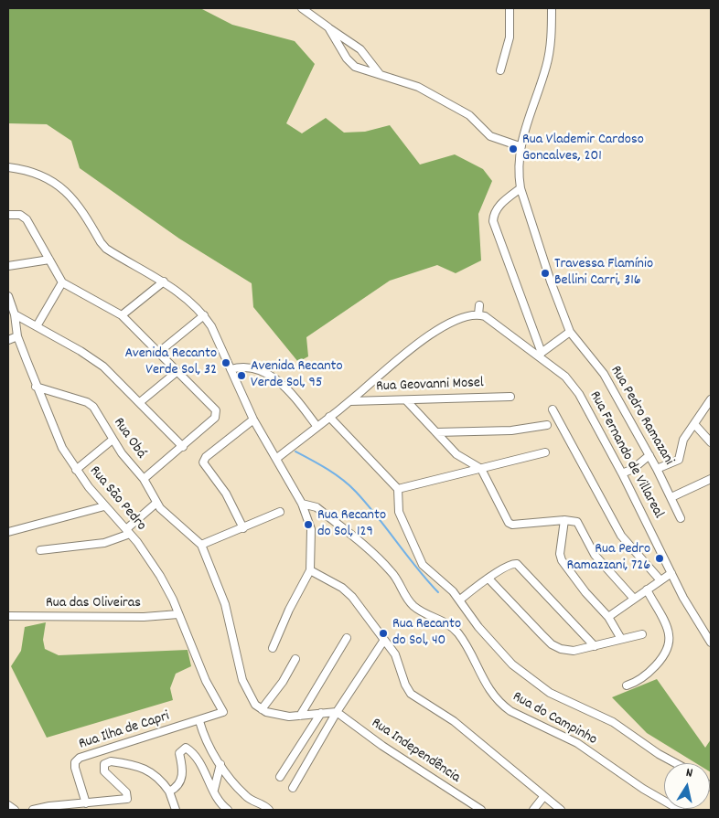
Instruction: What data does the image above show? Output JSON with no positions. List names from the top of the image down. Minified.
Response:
{"streets":{"street":["Rua Geovanni Mosel","Rua Pedro Ramazani","Rua Obá","Rua Fernando de Villareal","Rua São Pedro","Rua das Oliveiras","Rua do Campinho","Rua Ilha de Capri","Rua Independência"]},"crossings":[["Rua Obá","Rua São Pedro"],["Rua São Pedro","Rua das Oliveiras"],["Rua São Pedro","Rua Ilha de Capri"]],"places":["Rua Vlademir Cardoso Goncalves, 201","Travessa Flamínio Bellini Carri, 316","Avenida Recanto Verde Sol, 32","Avenida Recanto Verde Sol, 95","Rua Recanto do Sol, 129","Rua Pedro Ramazzani, 726","Rua Recanto do Sol, 40"],"north":"top"}
